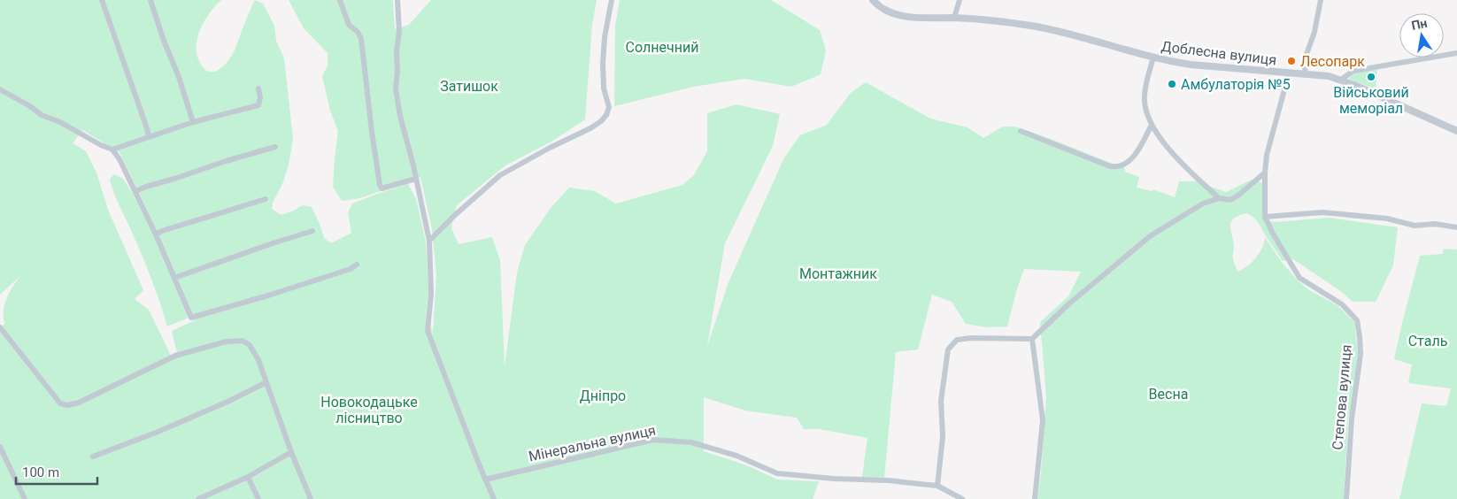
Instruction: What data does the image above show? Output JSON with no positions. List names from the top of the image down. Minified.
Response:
{"streets":{"street":["Доблесна вулиця","Степова вулиця","Мінеральна вулиця"]},"crossings":[["Доблесна вулиця","Степова вулиця"]],"parks":["Солнечний","Затишок","Монтажник","Сталь","Весна","Дніпро","Новокодацьке лісництво"],"places":["Лесопарк","Військовий меморіал","Амбулаторія №5"],"scale_bar":"100 m","north":"top"}
